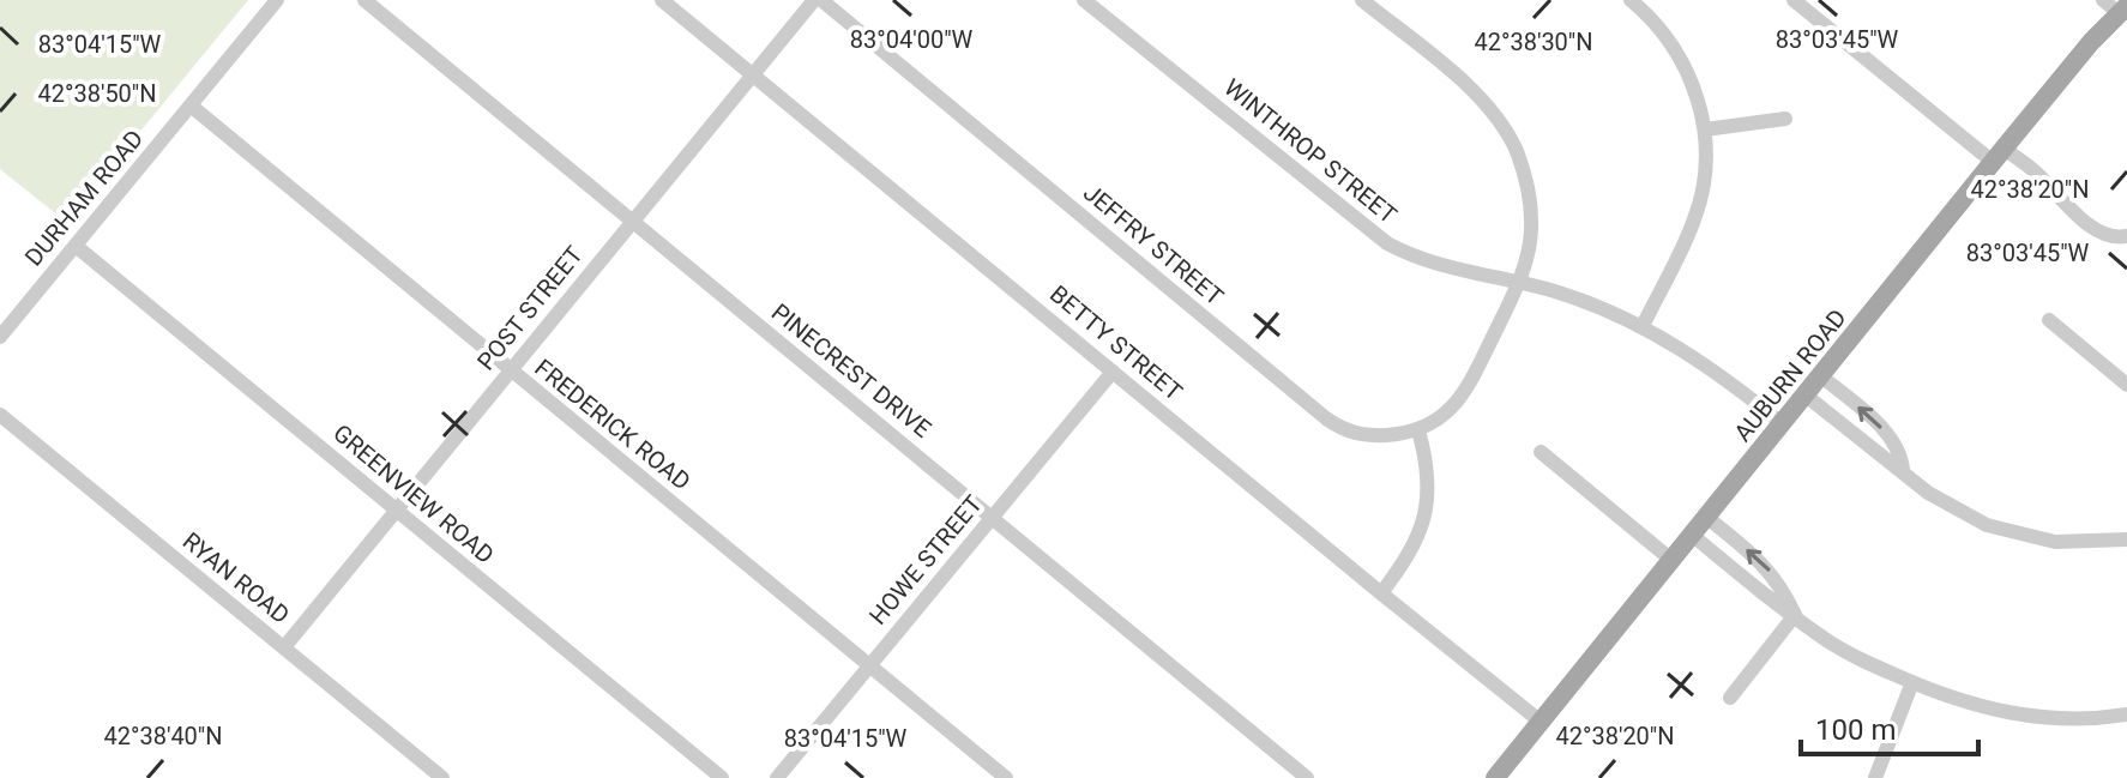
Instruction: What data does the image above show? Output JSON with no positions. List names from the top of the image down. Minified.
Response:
{"streets":{"main road":["AUBURN ROAD"],"street":["WINTHROP STREET","DURHAM ROAD","JEFFRY STREET","POST STREET","BETTY STREET","PINECREST DRIVE","FREDERICK ROAD","GREENVIEW ROAD","HOWE STREET","RYAN ROAD"]},"crossings":[["WINTHROP STREET","AUBURN ROAD"],["DURHAM ROAD","FREDERICK ROAD"],["DURHAM ROAD","GREENVIEW ROAD"],["POST STREET","BETTY STREET"],["POST STREET","PINECREST DRIVE"],["POST STREET","FREDERICK ROAD"],["POST STREET","GREENVIEW ROAD"],["POST STREET","RYAN ROAD"],["BETTY STREET","AUBURN ROAD"],["BETTY STREET","HOWE STREET"],["PINECREST DRIVE","HOWE STREET"],["FREDERICK ROAD","HOWE STREET"]],"scale_bar":"100 m","coordinates":["83°04'00\"W","83°03'45\"W","42°38'30\"N","83°04'15\"W","42°38'50\"N","42°38'20\"N","42°38'40\"N"]}
